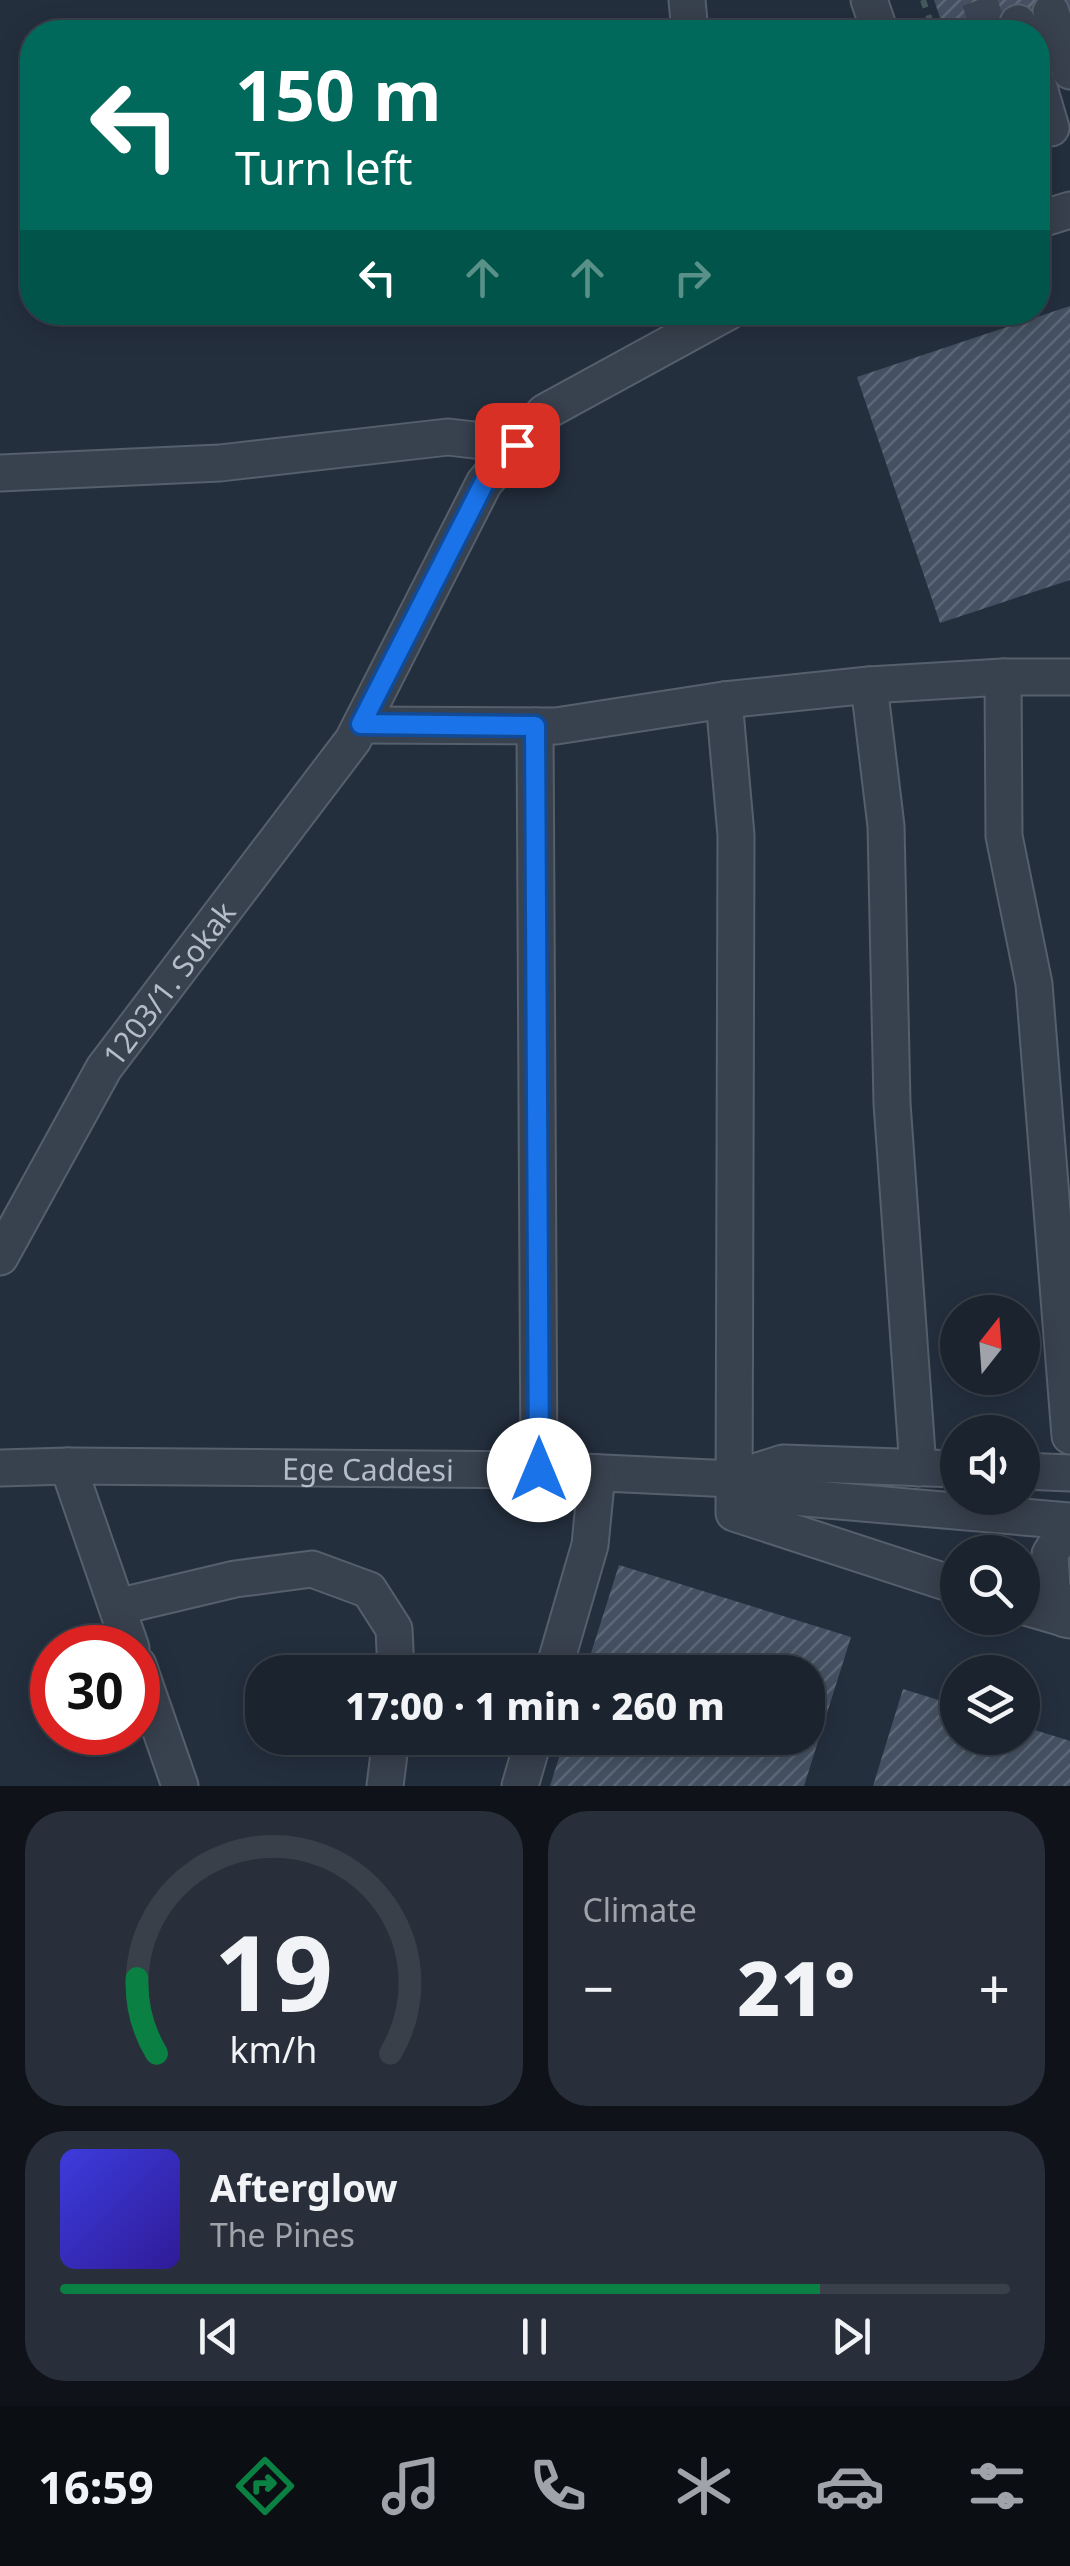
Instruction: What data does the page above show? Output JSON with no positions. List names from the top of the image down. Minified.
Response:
{"streets":{"street":["1203/1. Sokak","Ege Caddesi"]},"north":"top","page":{"turn":["150 m","Turn left"],"limit":"30","trip":"17:00 · 1 min · 260 m","tile":"Climate","heat":["−","21°","+"],"song":["Afterglow","The Pines"],"tabs":"16:59","gauge":["19","km/h"]}}
